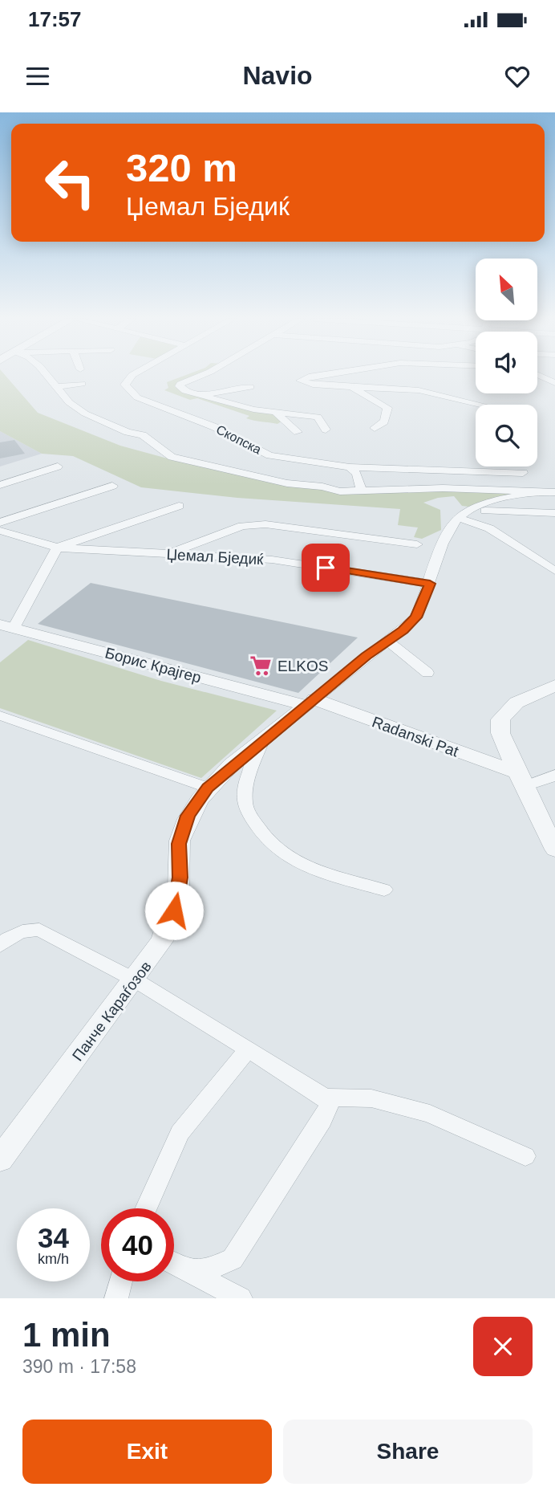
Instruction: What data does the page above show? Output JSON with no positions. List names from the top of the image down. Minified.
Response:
{"streets":{"street":["Скопска","Џемал Бједиќ","Борис Крајгер","Radanski Pat","Панче Караѓозов"]},"crossings":[["Џемал Бједиќ","Панче Караѓозов"],["Борис Крајгер","Radanski Pat"],["Борис Крајгер","Панче Караѓозов"],["Radanski Pat","Панче Караѓозов"]],"places":{"supermarket":["ELKOS"]},"north":"top left","page":{"status":"17:57","header":"Navio","turn":["320 m","Џемал Бједиќ"],"speed":"34 km/h","limit":"40","heading":["1 min","390 m · 17:58"],"buttons":["Exit","Share"]}}
